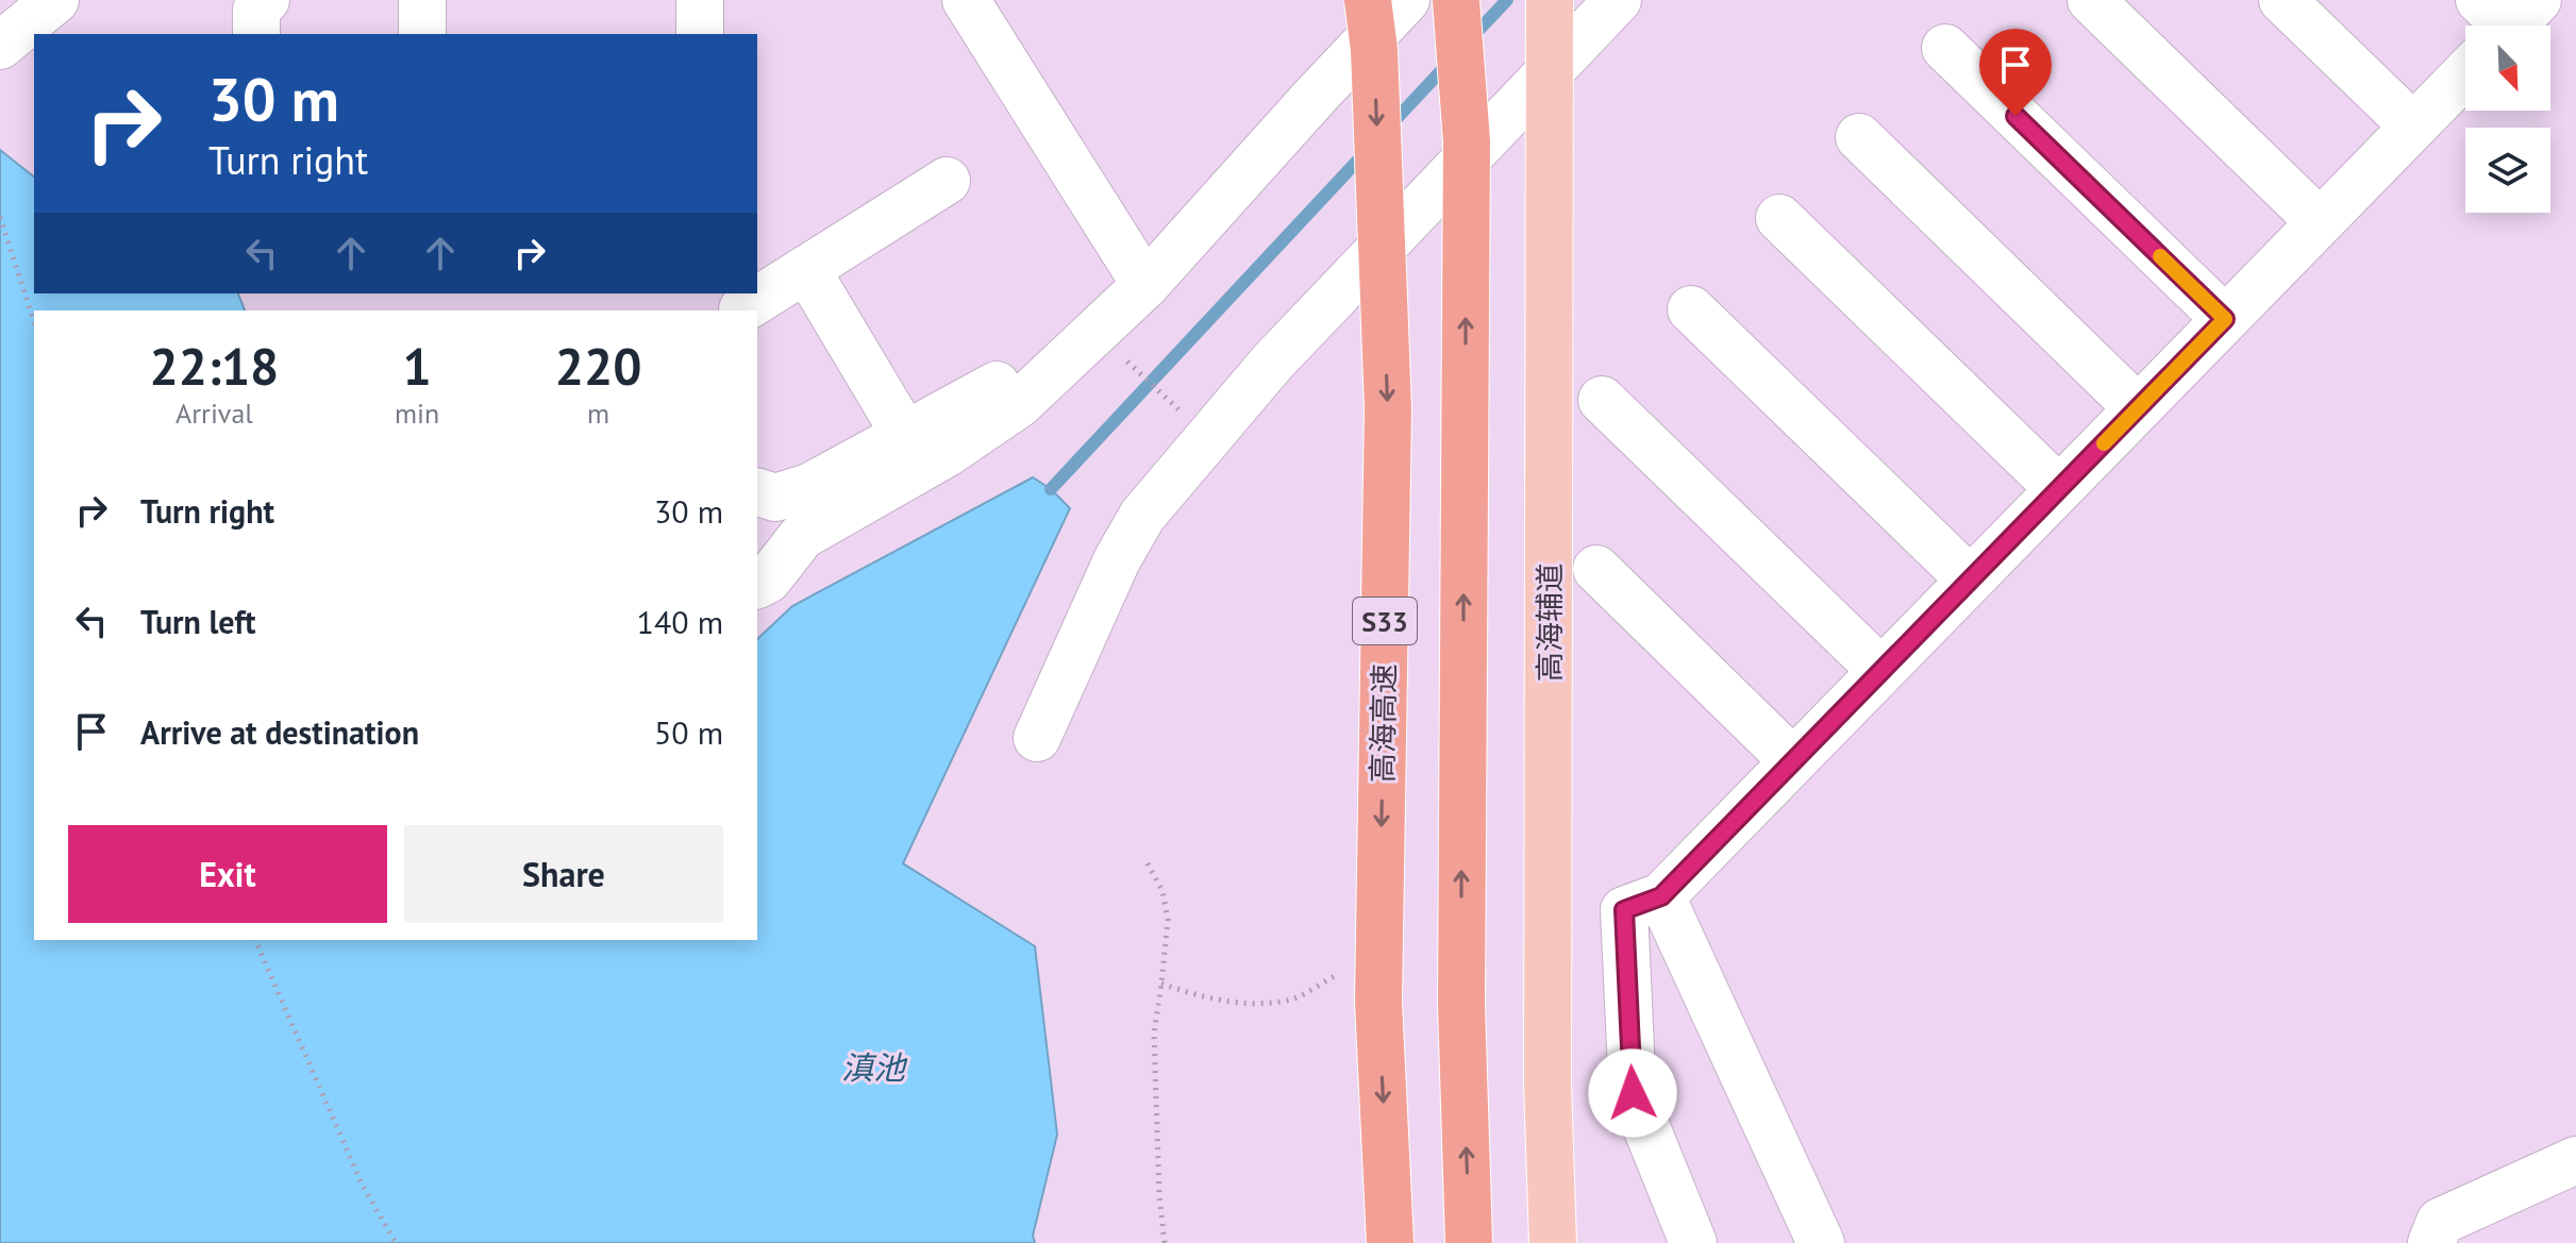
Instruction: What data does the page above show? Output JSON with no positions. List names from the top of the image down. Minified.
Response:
{"streets":{"highway":["S33","高海高速"],"main road":["高海辅道"]},"water":["滇池"],"north":"bottom right","page":{"turn":["30 m","Turn right"],"eta":["22:18","Arrival","1","min","220","m"],"list":[{"name":"Turn right","value":"30 m"},{"name":"Turn left","value":"140 m"},{"name":"Arrive at destination","value":"50 m"}],"buttons":["Exit","Share"]}}
